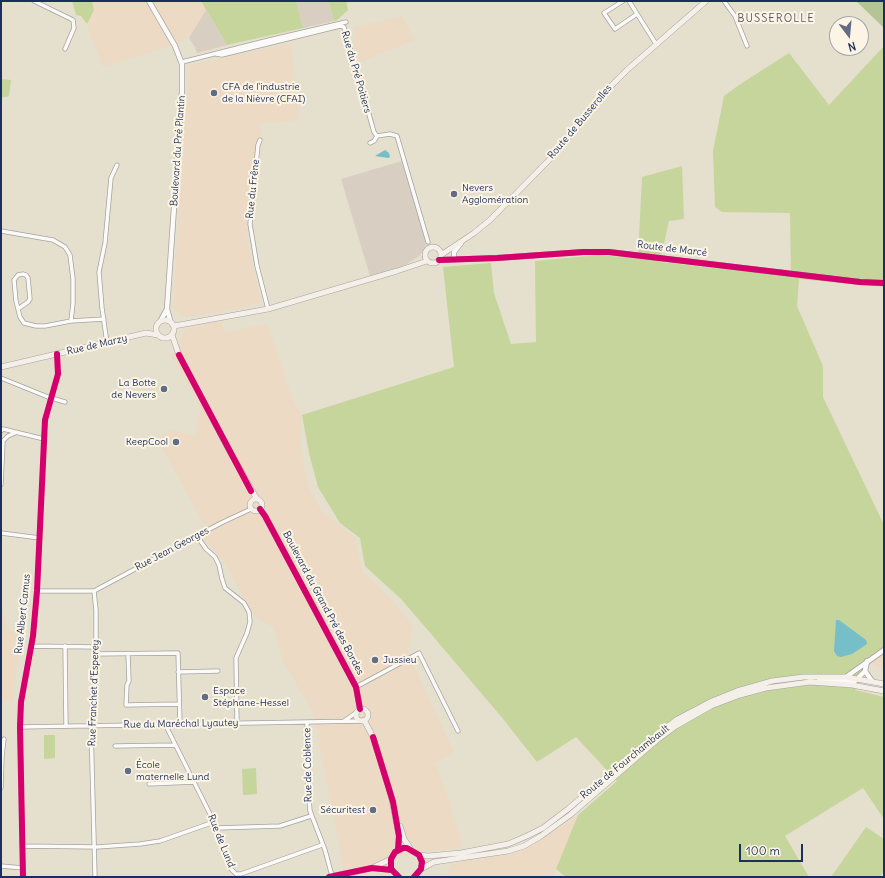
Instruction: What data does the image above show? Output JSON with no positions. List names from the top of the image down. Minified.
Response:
{"streets":{"main road":["Route de Busserolles","Rue de Marzy","Boulevard du Grand Pré des Bordes","Route de Fourchambault"],"street":["Rue du Pré Poitiers","Boulevard du Pré Plantin","Rue du Frêne","Route de Marcé","Rue Jean Georges","Rue Albert Camus","Rue Franchet d'Esperey","Rue du Maréchal Lyautey","Rue de Coblence","Rue de Lund"]},"crossings":[["Rue du Pré Poitiers","Boulevard du Pré Plantin"],["Route de Busserolles","Route de Marcé"],["Boulevard du Pré Plantin","Rue de Marzy"],["Rue de Marzy","Rue Albert Camus"],["Rue Jean Georges","Boulevard du Grand Pré des Bordes"],["Rue Jean Georges","Rue Franchet d'Esperey"],["Boulevard du Grand Pré des Bordes","Rue du Maréchal Lyautey"],["Rue Albert Camus","Rue du Maréchal Lyautey"],["Rue Franchet d'Esperey","Rue du Maréchal Lyautey"],["Rue du Maréchal Lyautey","Rue de Coblence"],["Rue du Maréchal Lyautey","Rue de Lund"],["Rue de Coblence","Rue de Lund"]],"districts":["BUSSEROLLE"],"places":["CFA de l'industrie de la Nièvre (CFAI)","Nevers Agglomération","La Botte de Nevers","KeepCool","Jussieu","Espace Stéphane-Hessel","École maternelle Lund","Sécuritest"],"scale_bar":"100 m","north":"bottom"}
